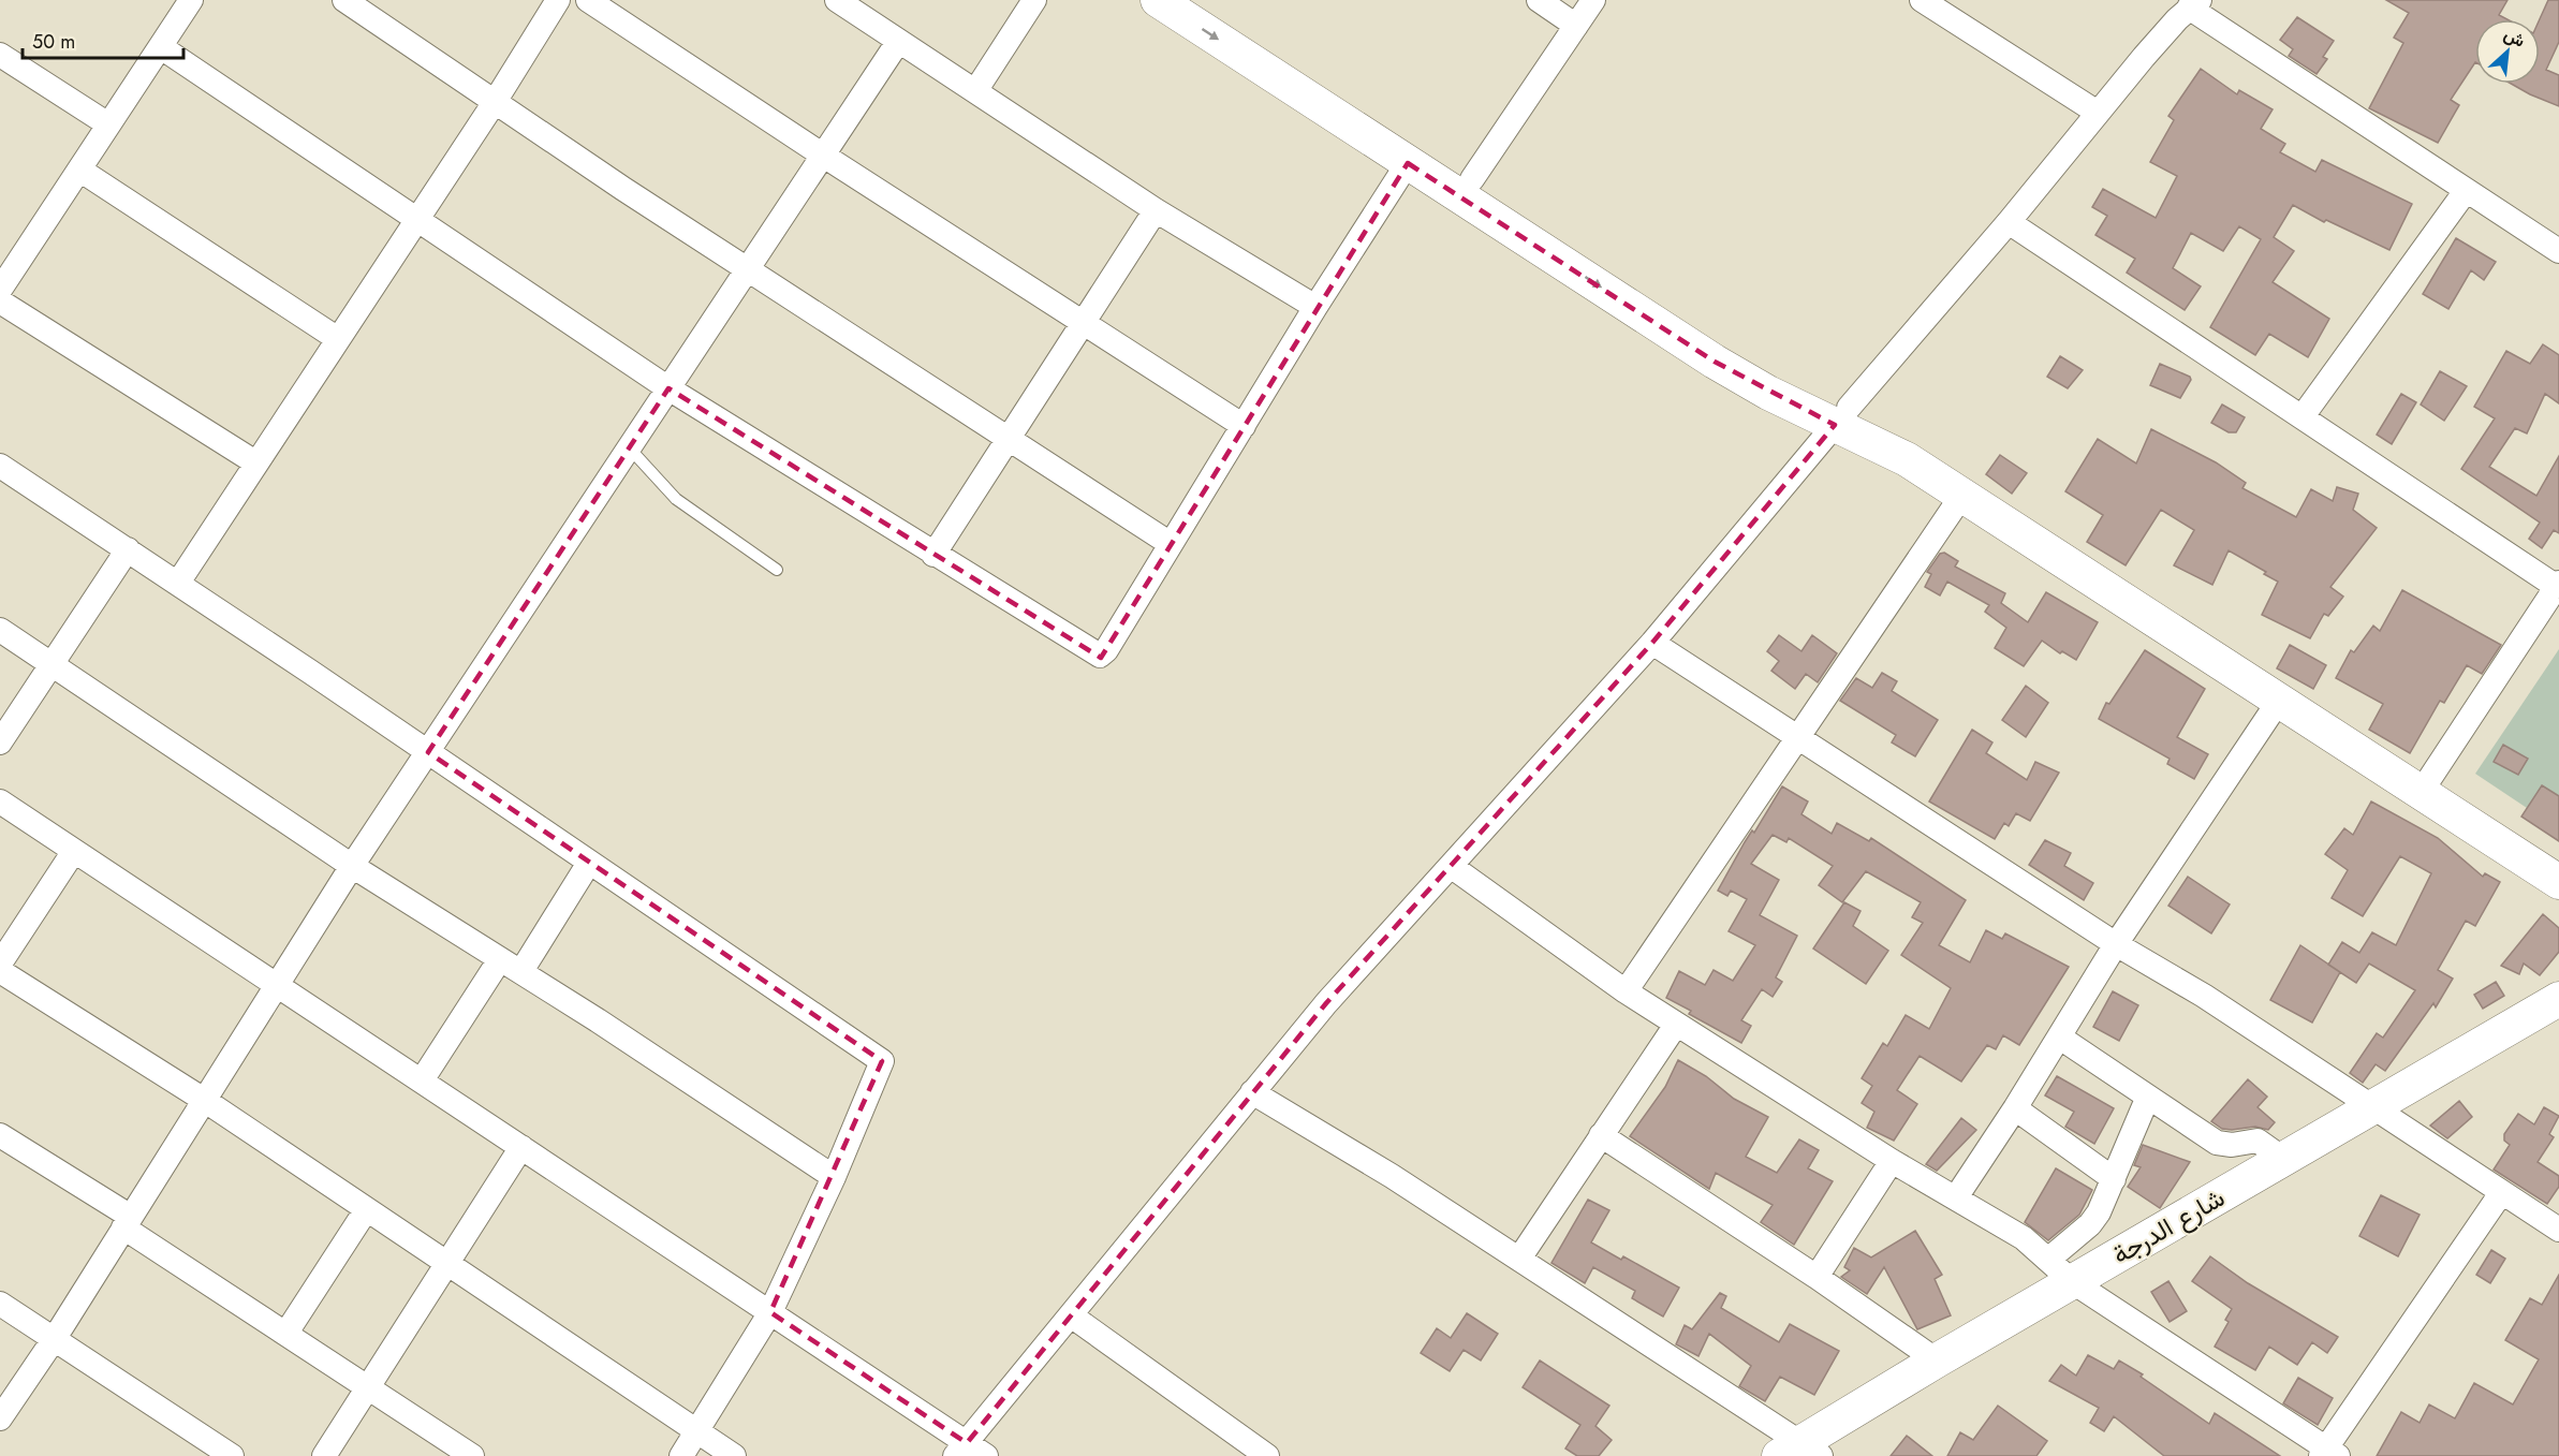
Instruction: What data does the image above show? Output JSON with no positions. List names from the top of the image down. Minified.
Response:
{"streets":{"street":["شارع الدرجة"]},"scale_bar":"50 m","north":"top right"}
